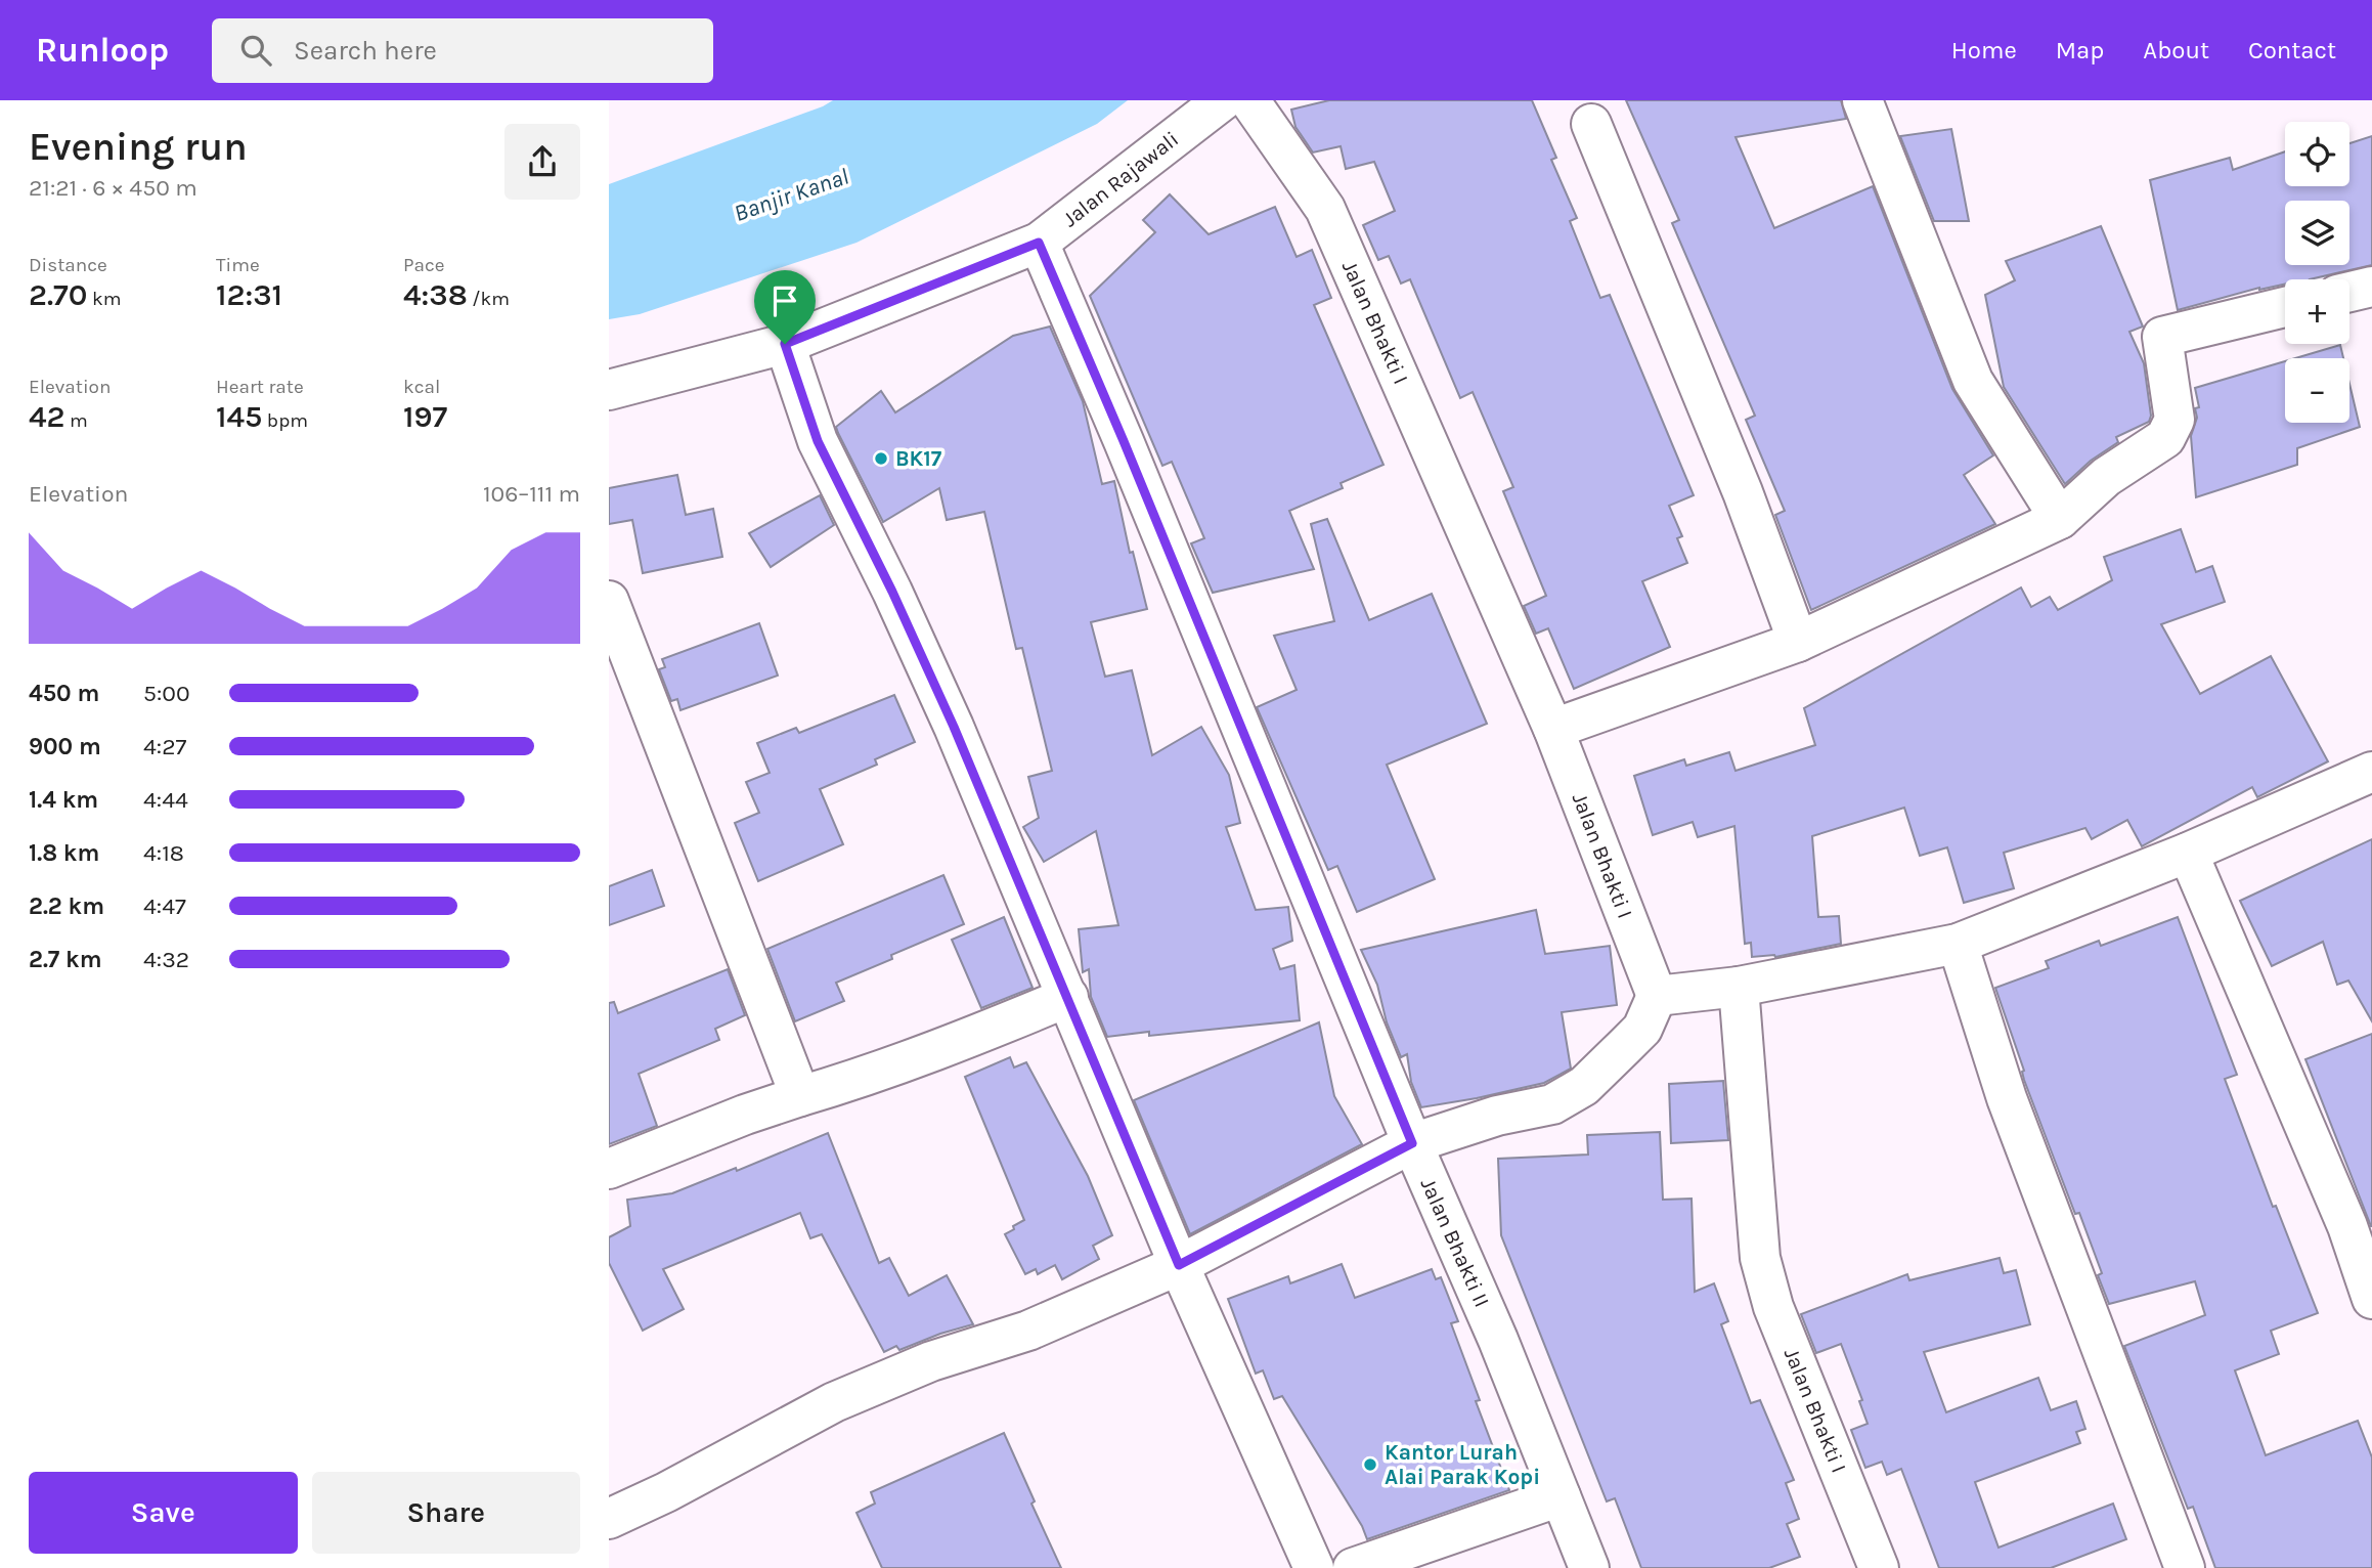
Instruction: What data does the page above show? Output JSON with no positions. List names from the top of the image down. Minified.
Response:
{"streets":{"street":["Jalan Rajawali","Jalan Bhakti I","Jalan Bhakti II"]},"crossings":[["Jalan Rajawali","Jalan Bhakti II"]],"water":["Banjir Kanal"],"places":["BK17","Kantor Lurah Alai Parak Kopi"],"page":{"header":"Runloop","search":"Search here","nav":["Home","Map","About","Contact"],"heading":["Evening run","21:21 · 6 × 450 m"],"map_buttons":["+","−"],"stats":[["Distance","2.70 km"],["Time","12:31"],["Pace","4:38 /km"],["Elevation","42 m"],["Heart rate","145 bpm"],["kcal","197"]],"chart":["Elevation","106–111 m"],"list":[{"name":"450 m","note":"5:00"},{"name":"900 m","note":"4:27"},{"name":"1.4 km","note":"4:44"},{"name":"1.8 km","note":"4:18"},{"name":"2.2 km","note":"4:47"},{"name":"2.7 km","note":"4:32"}],"buttons":["Save","Share"]}}
